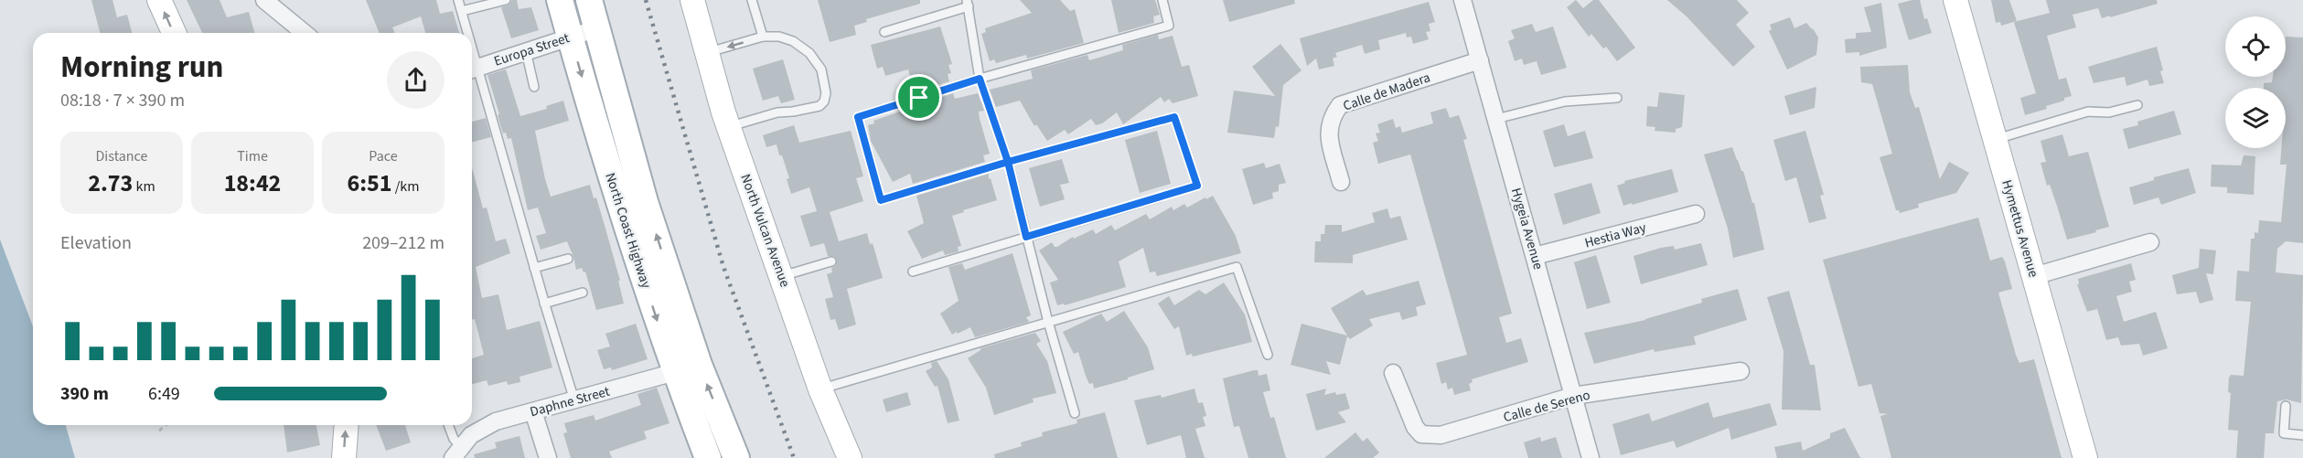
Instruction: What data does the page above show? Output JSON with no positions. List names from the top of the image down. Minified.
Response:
{"streets":{"main road":["North Coast Highway"],"street":["Europa Street","Calle de Madera","Hygeia Avenue","Hymettus Avenue","North Vulcan Avenue","Hestia Way","Daphne Street","Calle de Sereno"]},"crossings":[["Europa Street","North Coast Highway"],["Calle de Madera","Hygeia Avenue"],["Hygeia Avenue","Hestia Way"],["Hygeia Avenue","Calle de Sereno"],["North Coast Highway","Daphne Street"]],"page":{"heading":["Morning run","08:18 · 7 × 390 m"],"stats":[["Distance","2.73 km"],["Time","18:42"],["Pace","6:51 /km"]],"chart":["Elevation","209–212 m"],"list":[{"name":"390 m","note":"6:49"}]}}
